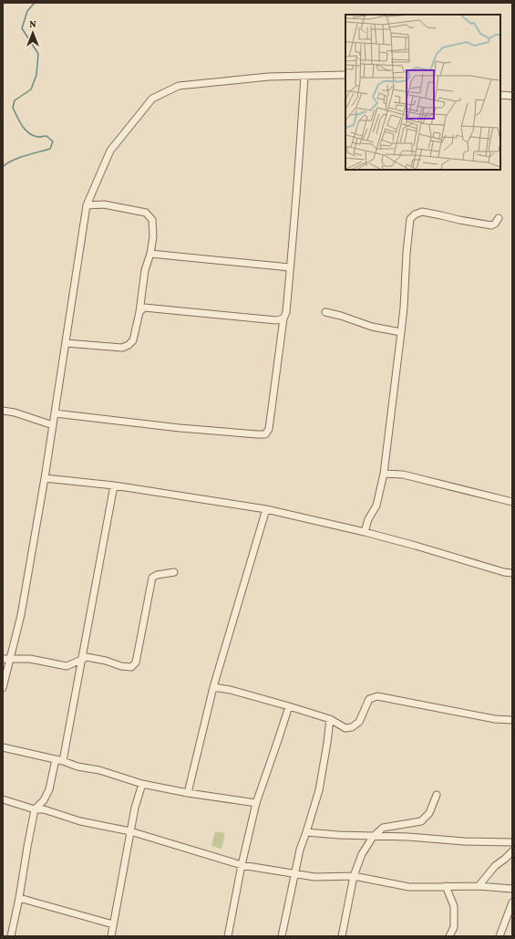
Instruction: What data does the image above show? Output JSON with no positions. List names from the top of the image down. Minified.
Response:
{"north":"top"}
